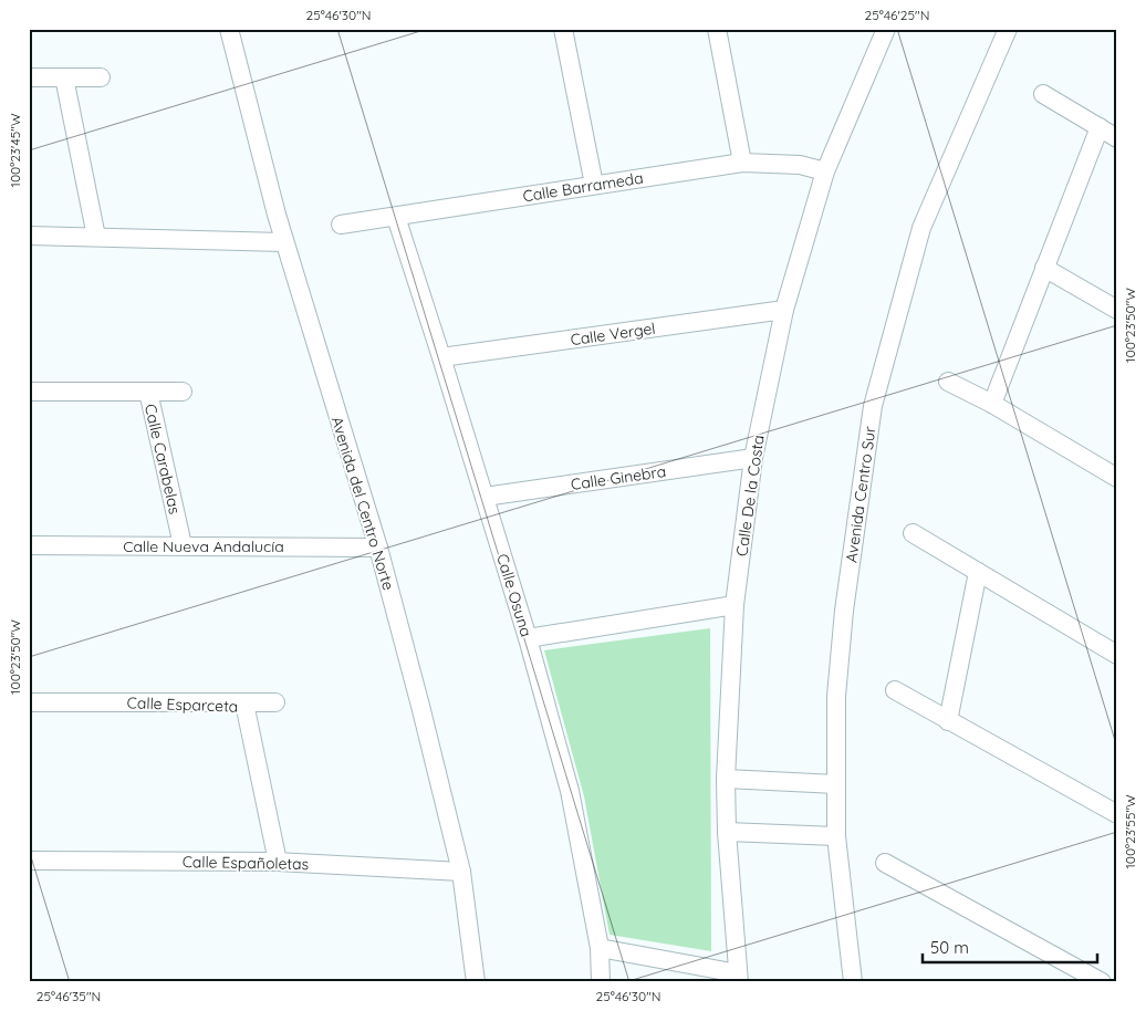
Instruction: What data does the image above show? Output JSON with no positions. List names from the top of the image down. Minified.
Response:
{"streets":{"street":["Calle Barrameda","Calle Vergel","Calle Carabelas","Calle Ginebra","Avenida Centro Sur","Calle De la Costa","Avenida del Centro Norte","Calle Nueva Andalucía","Calle Osuna","Calle Esparceta","Calle Españoletas"]},"crossings":[["Calle Barrameda","Calle De la Costa"],["Calle Barrameda","Calle Osuna"],["Calle Vergel","Calle De la Costa"],["Calle Vergel","Calle Osuna"],["Calle Carabelas","Calle Nueva Andalucía"],["Calle Ginebra","Calle De la Costa"],["Calle Ginebra","Calle Osuna"],["Avenida del Centro Norte","Calle Nueva Andalucía"],["Avenida del Centro Norte","Calle Españoletas"],["Calle Esparceta","Calle Españoletas"]],"scale_bar":"50 m","coordinates":["25°46'30\"N","25°46'25\"N","100°23'45\"W","100°23'50\"W","100°23'55\"W","25°46'35\"N"]}
